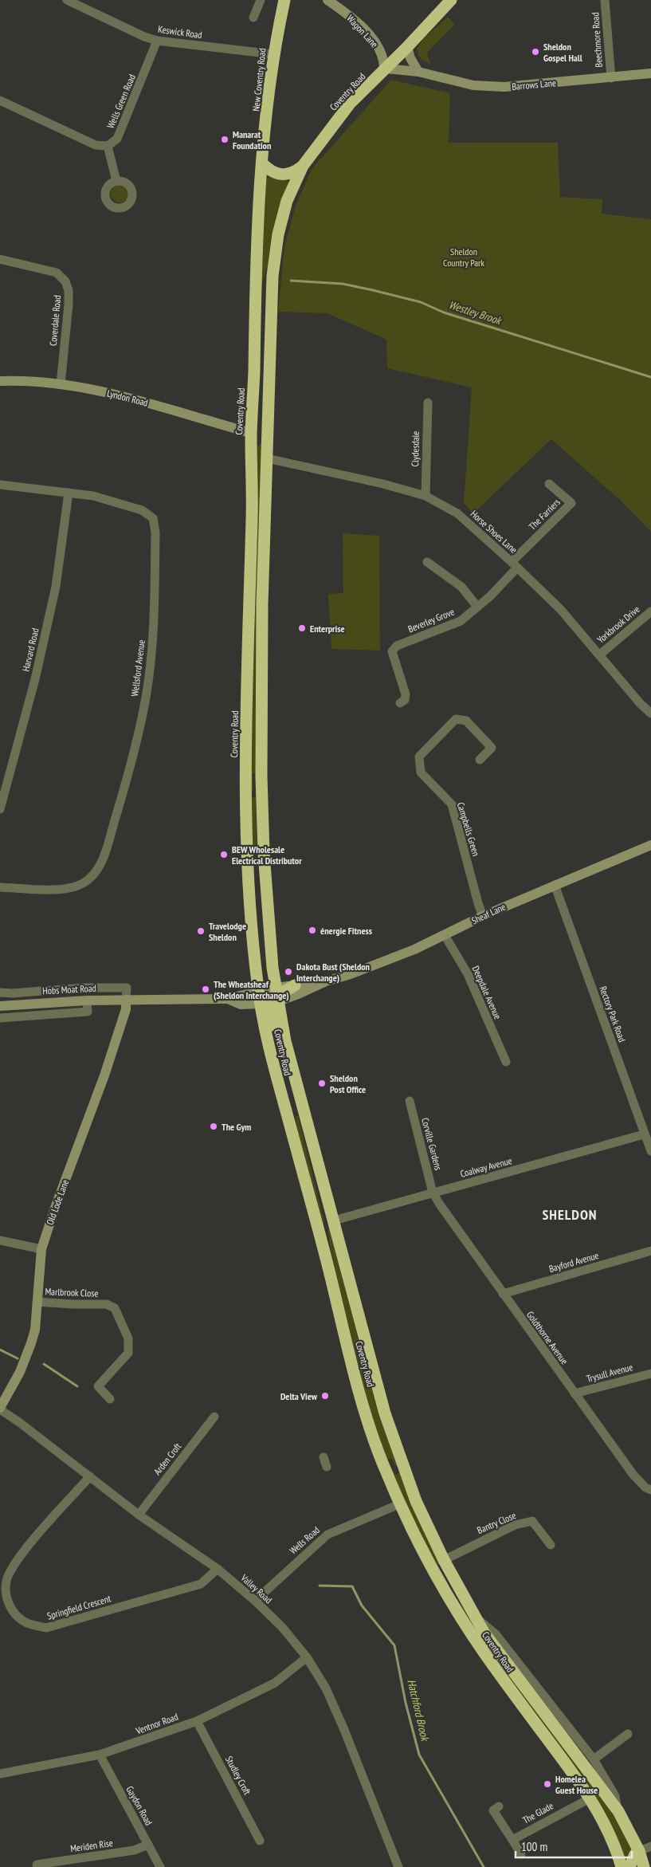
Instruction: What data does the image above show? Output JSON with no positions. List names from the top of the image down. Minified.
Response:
{"streets":{"highway":["New Coventry Road","Coventry Road"],"street":["Wagon Lane","Keswick Road","Beechmore Road","Barrows Lane","Wells Green Road","Coverdale Road","Lyndon Road","Clydesdale","The Farriers","Horse Shoes Lane","Beverley Grove","Yorkbrook Drive","Harvard Road","Wellsford Avenue","Campbells Green","Sheaf Lane","Hobs Moat Road","Deepdale Avenue","Rectory Park Road","Corville Gardens","Coalway Avenue","Old Lode Lane","Bayford Avenue","Marlbrook Close","Goldthorne Avenue","Trysull Avenue","Arden Croft","Bantry Close","Wells Road","Valley Road","Springfield Crescent","Ventnor Road","Studley Croft","Gaydon Road","The Glade","Meriden Rise"]},"crossings":[["Wagon Lane","Barrows Lane"],["Wagon Lane","Coventry Road"],["Keswick Road","New Coventry Road"],["Keswick Road","Wells Green Road"],["Beechmore Road","Barrows Lane"],["New Coventry Road","Coventry Road"],["Barrows Lane","Coventry Road"],["Coventry Road","Lyndon Road"],["Coventry Road","Horse Shoes Lane"],["Coventry Road","Hobs Moat Road"],["Coventry Road","Coalway Avenue"],["Coventry Road","Bantry Close"],["Coventry Road","Wells Road"],["Coventry Road","The Glade"],["Coverdale Road","Lyndon Road"],["Clydesdale","Horse Shoes Lane"],["The Farriers","Horse Shoes Lane"],["The Farriers","Beverley Grove"],["Horse Shoes Lane","Beverley Grove"],["Horse Shoes Lane","Yorkbrook Drive"],["Harvard Road","Wellsford Avenue"],["Campbells Green","Sheaf Lane"],["Sheaf Lane","Deepdale Avenue"],["Sheaf Lane","Rectory Park Road"],["Hobs Moat Road","Old Lode Lane"],["Rectory Park Road","Coalway Avenue"],["Corville Gardens","Coalway Avenue"],["Corville Gardens","Goldthorne Avenue"],["Coalway Avenue","Goldthorne Avenue"],["Old Lode Lane","Marlbrook Close"],["Old Lode Lane","Valley Road"],["Bayford Avenue","Goldthorne Avenue"],["Goldthorne Avenue","Trysull Avenue"],["Arden Croft","Valley Road"],["Wells Road","Valley Road"],["Valley Road","Springfield Crescent"],["Valley Road","Ventnor Road"],["Ventnor Road","Studley Croft"],["Ventnor Road","Gaydon Road"],["Gaydon Road","Meriden Rise"]],"districts":["SHELDON"],"water":["Westley Brook","Hatchford Brook"],"parks":["Sheldon Country Park"],"places":["Sheldon Gospel Hall","Manarat Foundation","Enterprise","BEW Wholesale Electrical Distributor","énergie Fitness","Travelodge Sheldon","Dakota Bust (Sheldon Interchange)","The Wheatsheaf (Sheldon Interchange)","Sheldon Post Office","The Gym","Delta View","Homelea Guest House"],"scale_bar":"100 m"}
